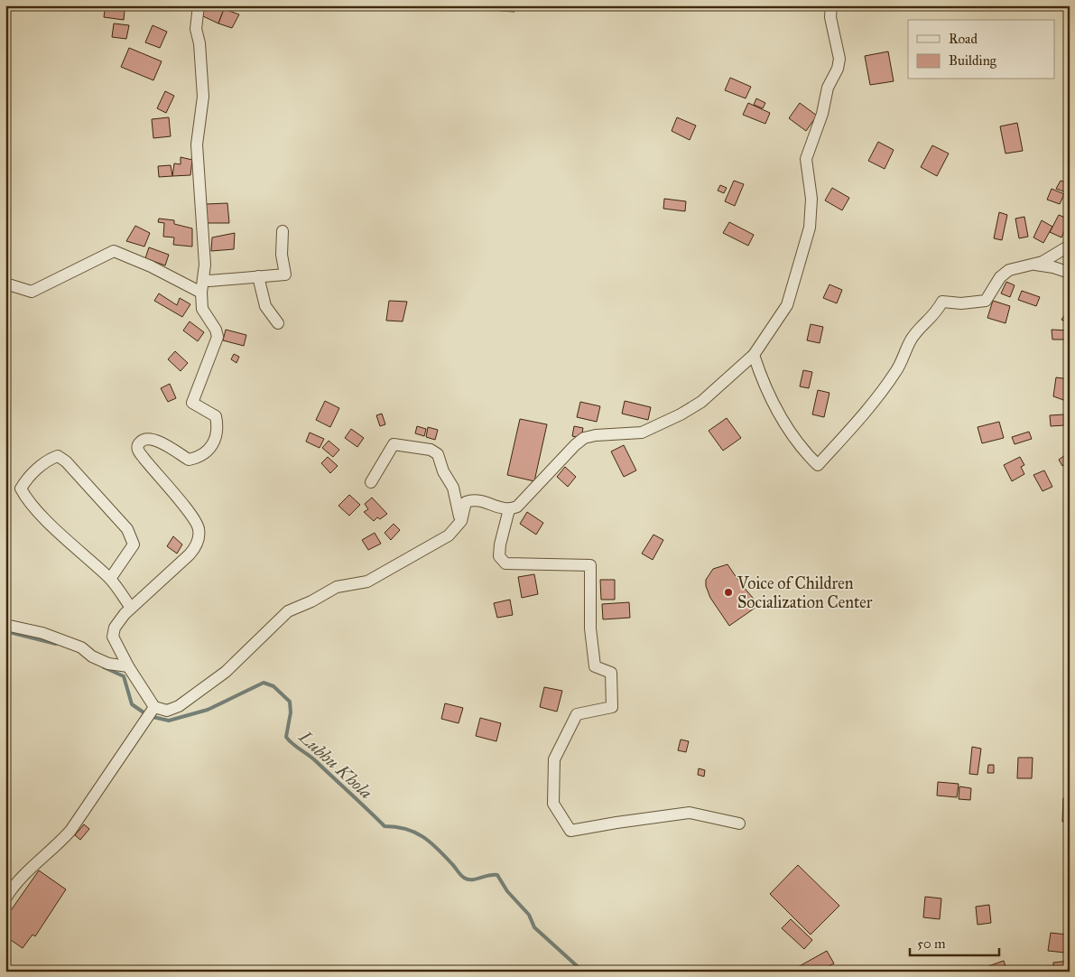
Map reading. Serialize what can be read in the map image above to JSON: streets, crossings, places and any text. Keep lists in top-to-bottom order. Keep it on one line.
{"water":["Lubhu Khola"],"places":["Voice of Children Socialization Center"],"legend":["Road","Building"],"scale_bar":"50 m"}
